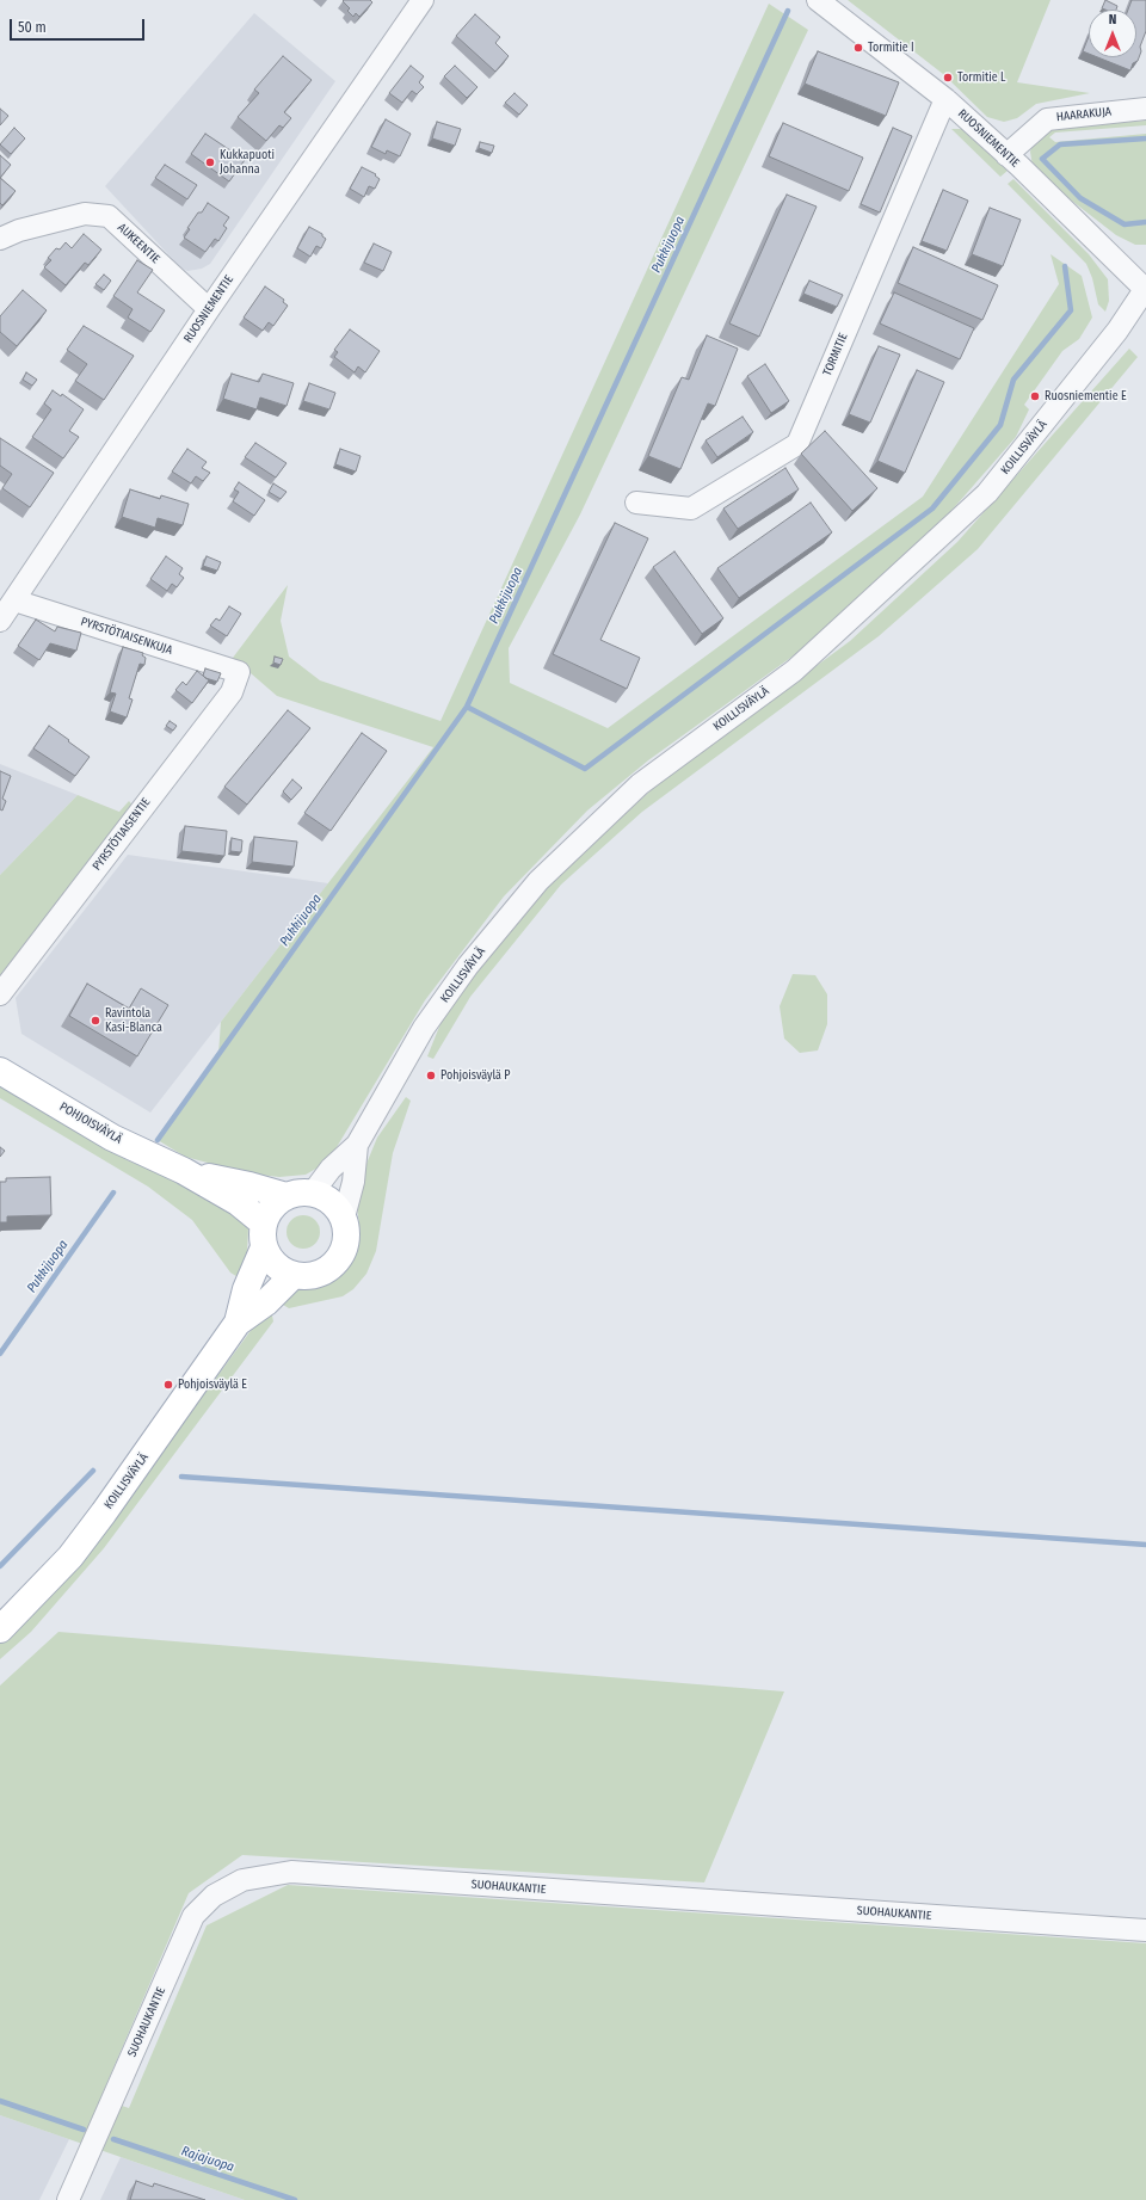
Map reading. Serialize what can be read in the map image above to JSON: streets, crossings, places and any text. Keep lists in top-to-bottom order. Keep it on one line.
{"streets":{"main road":["KOILLISVÄYLÄ","POHJOISVÄYLÄ"],"street":["HAARAKUJA","RUOSNIEMENTIE","AUKEENTIE","TORMITIE","PYRSTÖTIAISENKUJA","PYRSTÖTIAISENTIE","SUOHAUKANTIE"]},"crossings":[["HAARAKUJA","RUOSNIEMENTIE"],["RUOSNIEMENTIE","AUKEENTIE"],["RUOSNIEMENTIE","TORMITIE"],["RUOSNIEMENTIE","KOILLISVÄYLÄ"],["RUOSNIEMENTIE","PYRSTÖTIAISENKUJA"],["KOILLISVÄYLÄ","POHJOISVÄYLÄ"],["PYRSTÖTIAISENKUJA","PYRSTÖTIAISENTIE"]],"water":["Pukkijuopa","Rajajuopa"],"places":["Tormitie I","Tormitie L","Kukkapuoti Johanna","Ruosniementie E","Ravintola Kasi-Blanca","Pohjoisväylä P","Pohjoisväylä E"],"scale_bar":"50 m","north":"top"}
